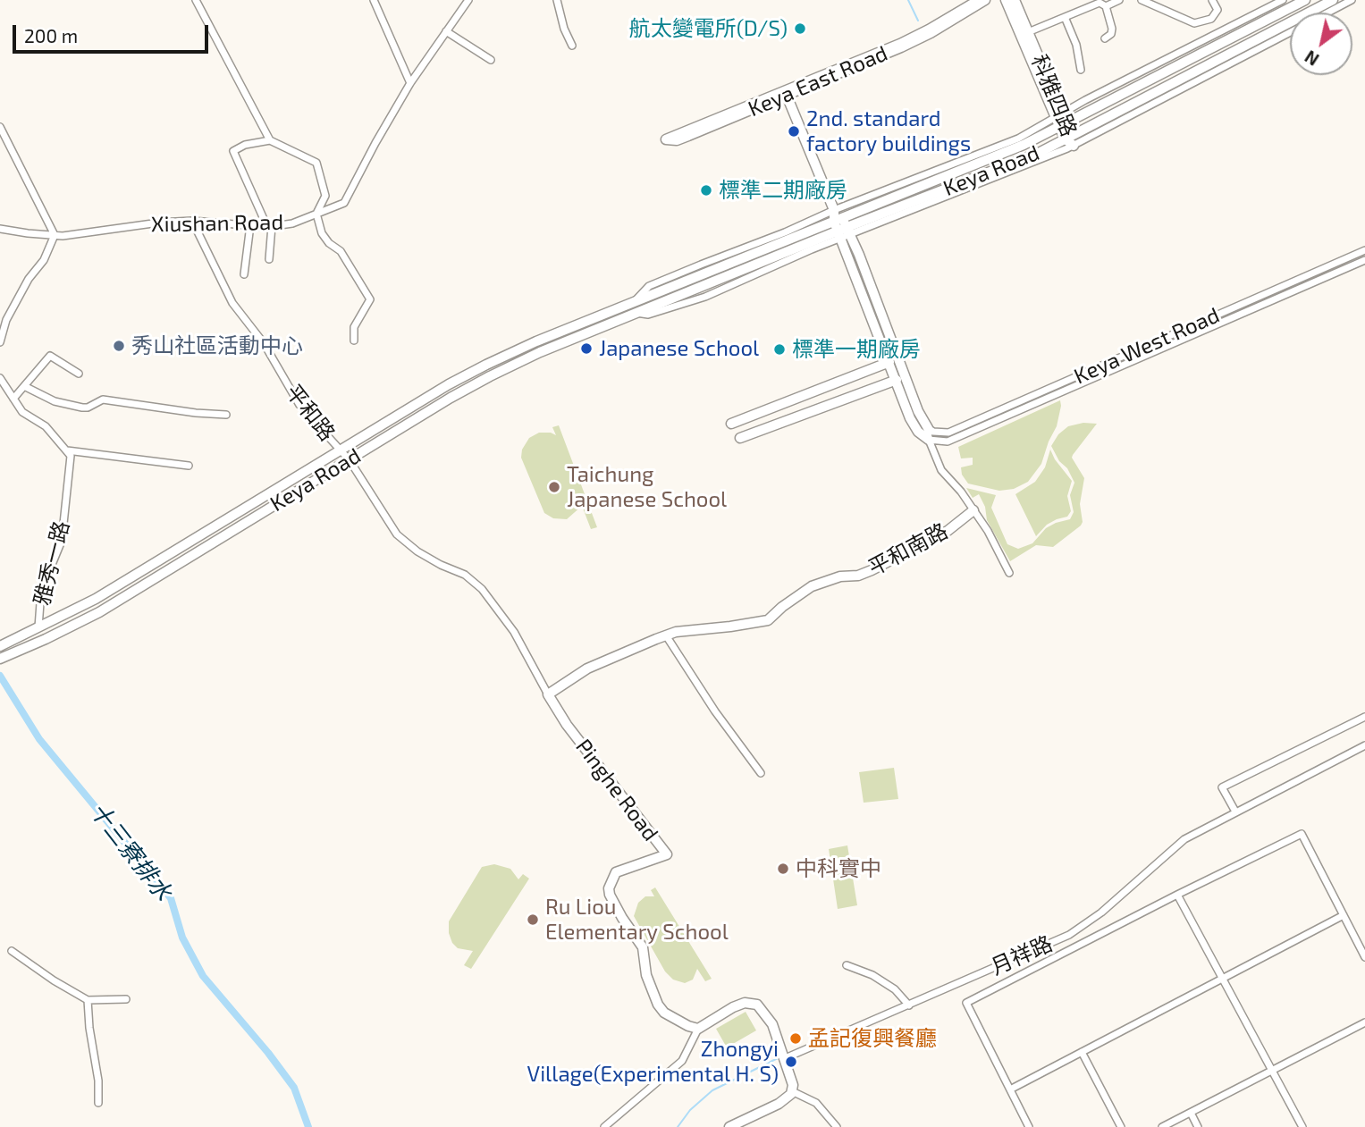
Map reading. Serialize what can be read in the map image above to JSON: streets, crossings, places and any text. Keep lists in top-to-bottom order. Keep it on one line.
{"streets":{"street":["Keya East Road","科雅四路","Keya Road","Xiushan Road","Keya West Road","平和路","平和南路","雅秀一路","Pinghe Road","月祥路"]},"crossings":[["科雅四路","Keya Road"],["Keya Road","平和路"],["Keya Road","雅秀一路"],["Xiushan Road","平和路"],["Keya West Road","平和南路"],["平和路","平和南路"],["平和路","Pinghe Road"],["平和南路","Pinghe Road"]],"water":["十三寮排水"],"places":["航太變電所(D/S)","2nd. standard factory buildings","標準二期廠房","秀山社區活動中心","Japanese School","標準一期廠房","Taichung Japanese School","中科實中","Ru Liou Elementary School","孟記復興餐廳","Zhongyi Village(Experimental H. S)"],"scale_bar":"200 m","north":"bottom left"}
